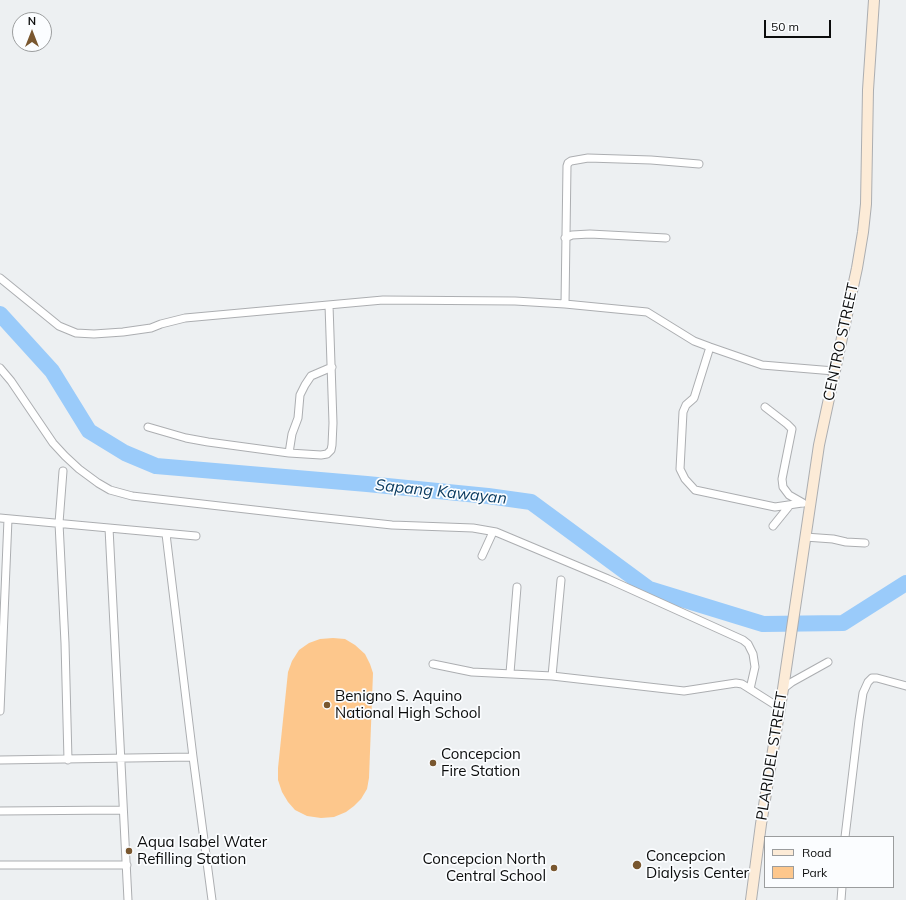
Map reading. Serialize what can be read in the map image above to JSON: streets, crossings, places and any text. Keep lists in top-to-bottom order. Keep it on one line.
{"streets":{"street":["CENTRO STREET","PLARIDEL STREET"]},"crossings":[["CENTRO STREET","PLARIDEL STREET"]],"water":["Sapang Kawayan"],"places":["Benigno S. Aquino National High School","Concepcion Fire Station","Aqua Isabel Water Refilling Station","Concepcion Dialysis Center","Concepcion North Central School"],"legend":["Road","Park"],"scale_bar":"50 m","north":"top"}
